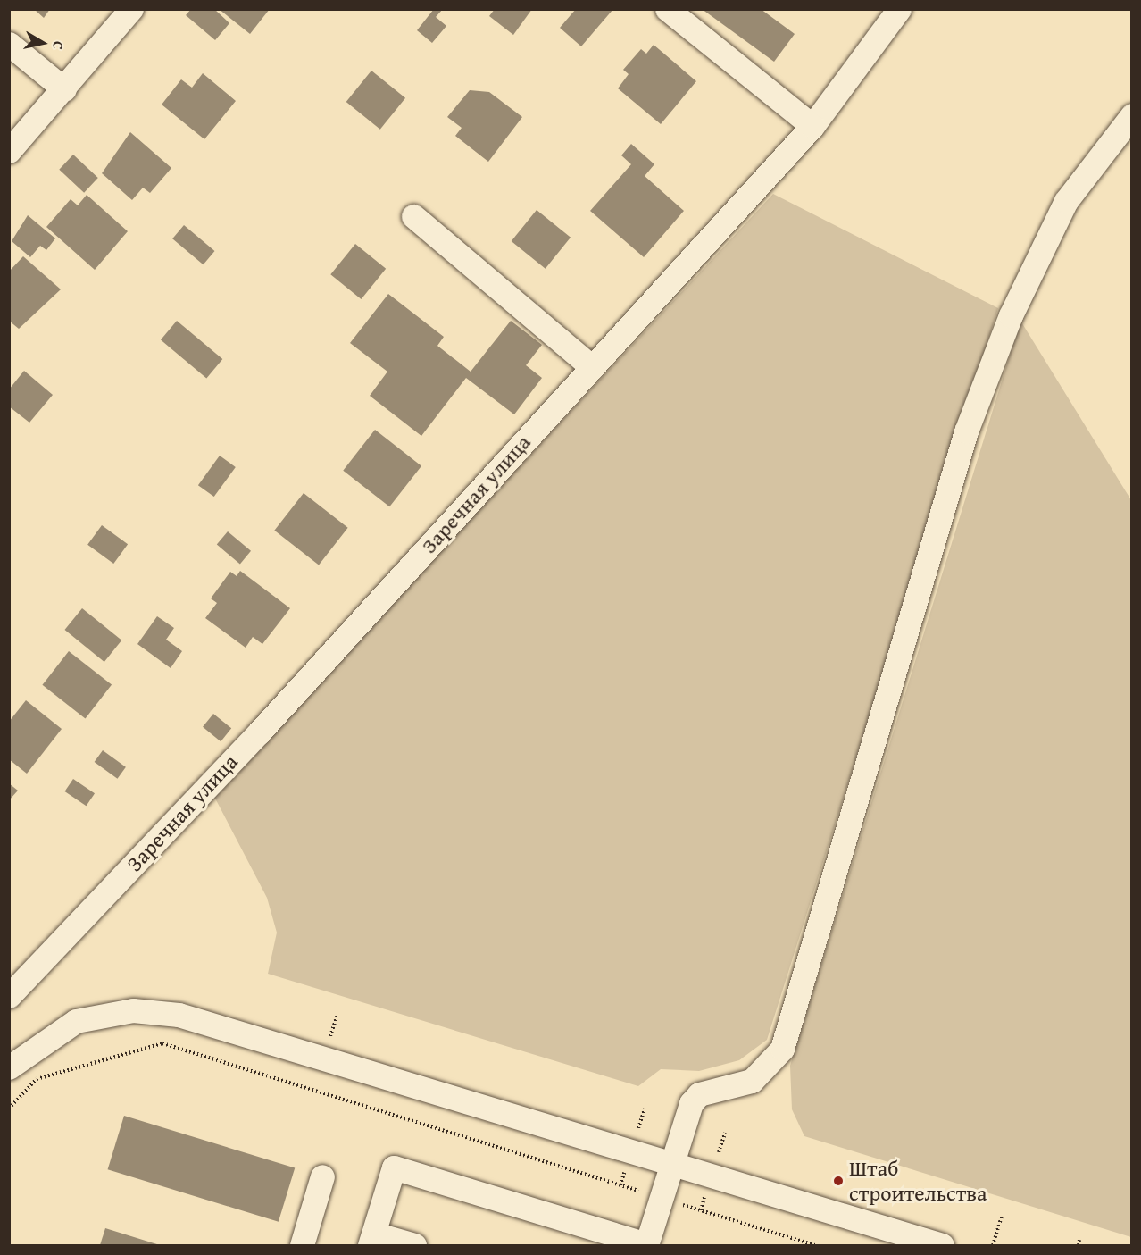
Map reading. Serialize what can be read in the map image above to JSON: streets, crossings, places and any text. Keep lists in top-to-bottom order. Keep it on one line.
{"streets":{"street":["Заречная улица"]},"places":["Штаб строительства"],"north":"right"}
